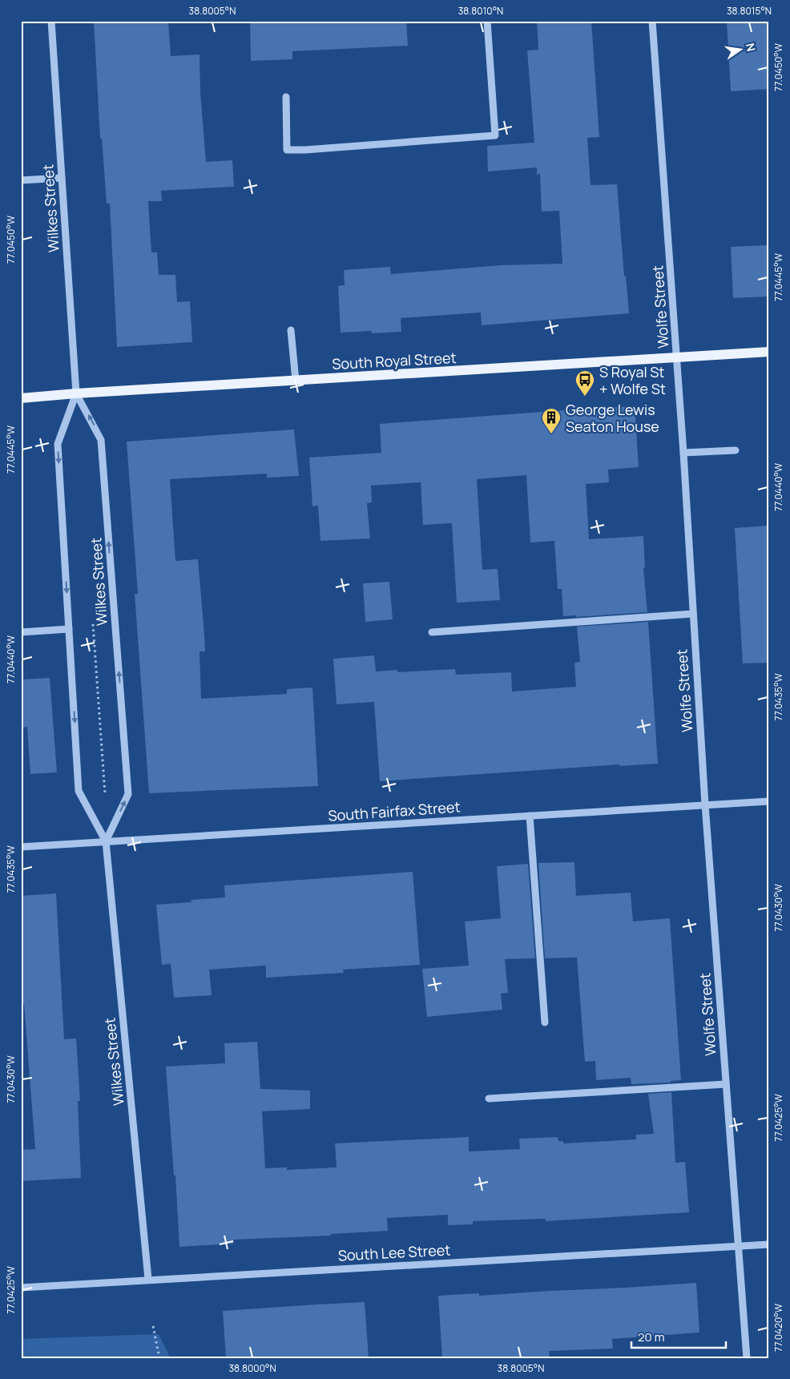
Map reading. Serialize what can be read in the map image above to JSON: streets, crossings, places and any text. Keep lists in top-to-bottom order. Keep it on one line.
{"streets":{"main road":["South Royal Street"],"street":["Wilkes Street","Wolfe Street","South Fairfax Street","South Lee Street"]},"crossings":[["Wilkes Street","South Royal Street"],["Wilkes Street","South Fairfax Street"],["Wilkes Street","South Lee Street"],["Wolfe Street","South Royal Street"],["Wolfe Street","South Fairfax Street"],["Wolfe Street","South Lee Street"]],"places":{"bus stop":["S Royal St + Wolfe St"],"building":["George Lewis Seaton House"]},"scale_bar":"20 m","north":"right","coordinates":["38.8005°N","38.8010°N","38.8015°N","77.0450°W","77.0445°W","77.0440°W","77.0435°W","77.0430°W","77.0425°W","77.0420°W","38.8000°N"]}
